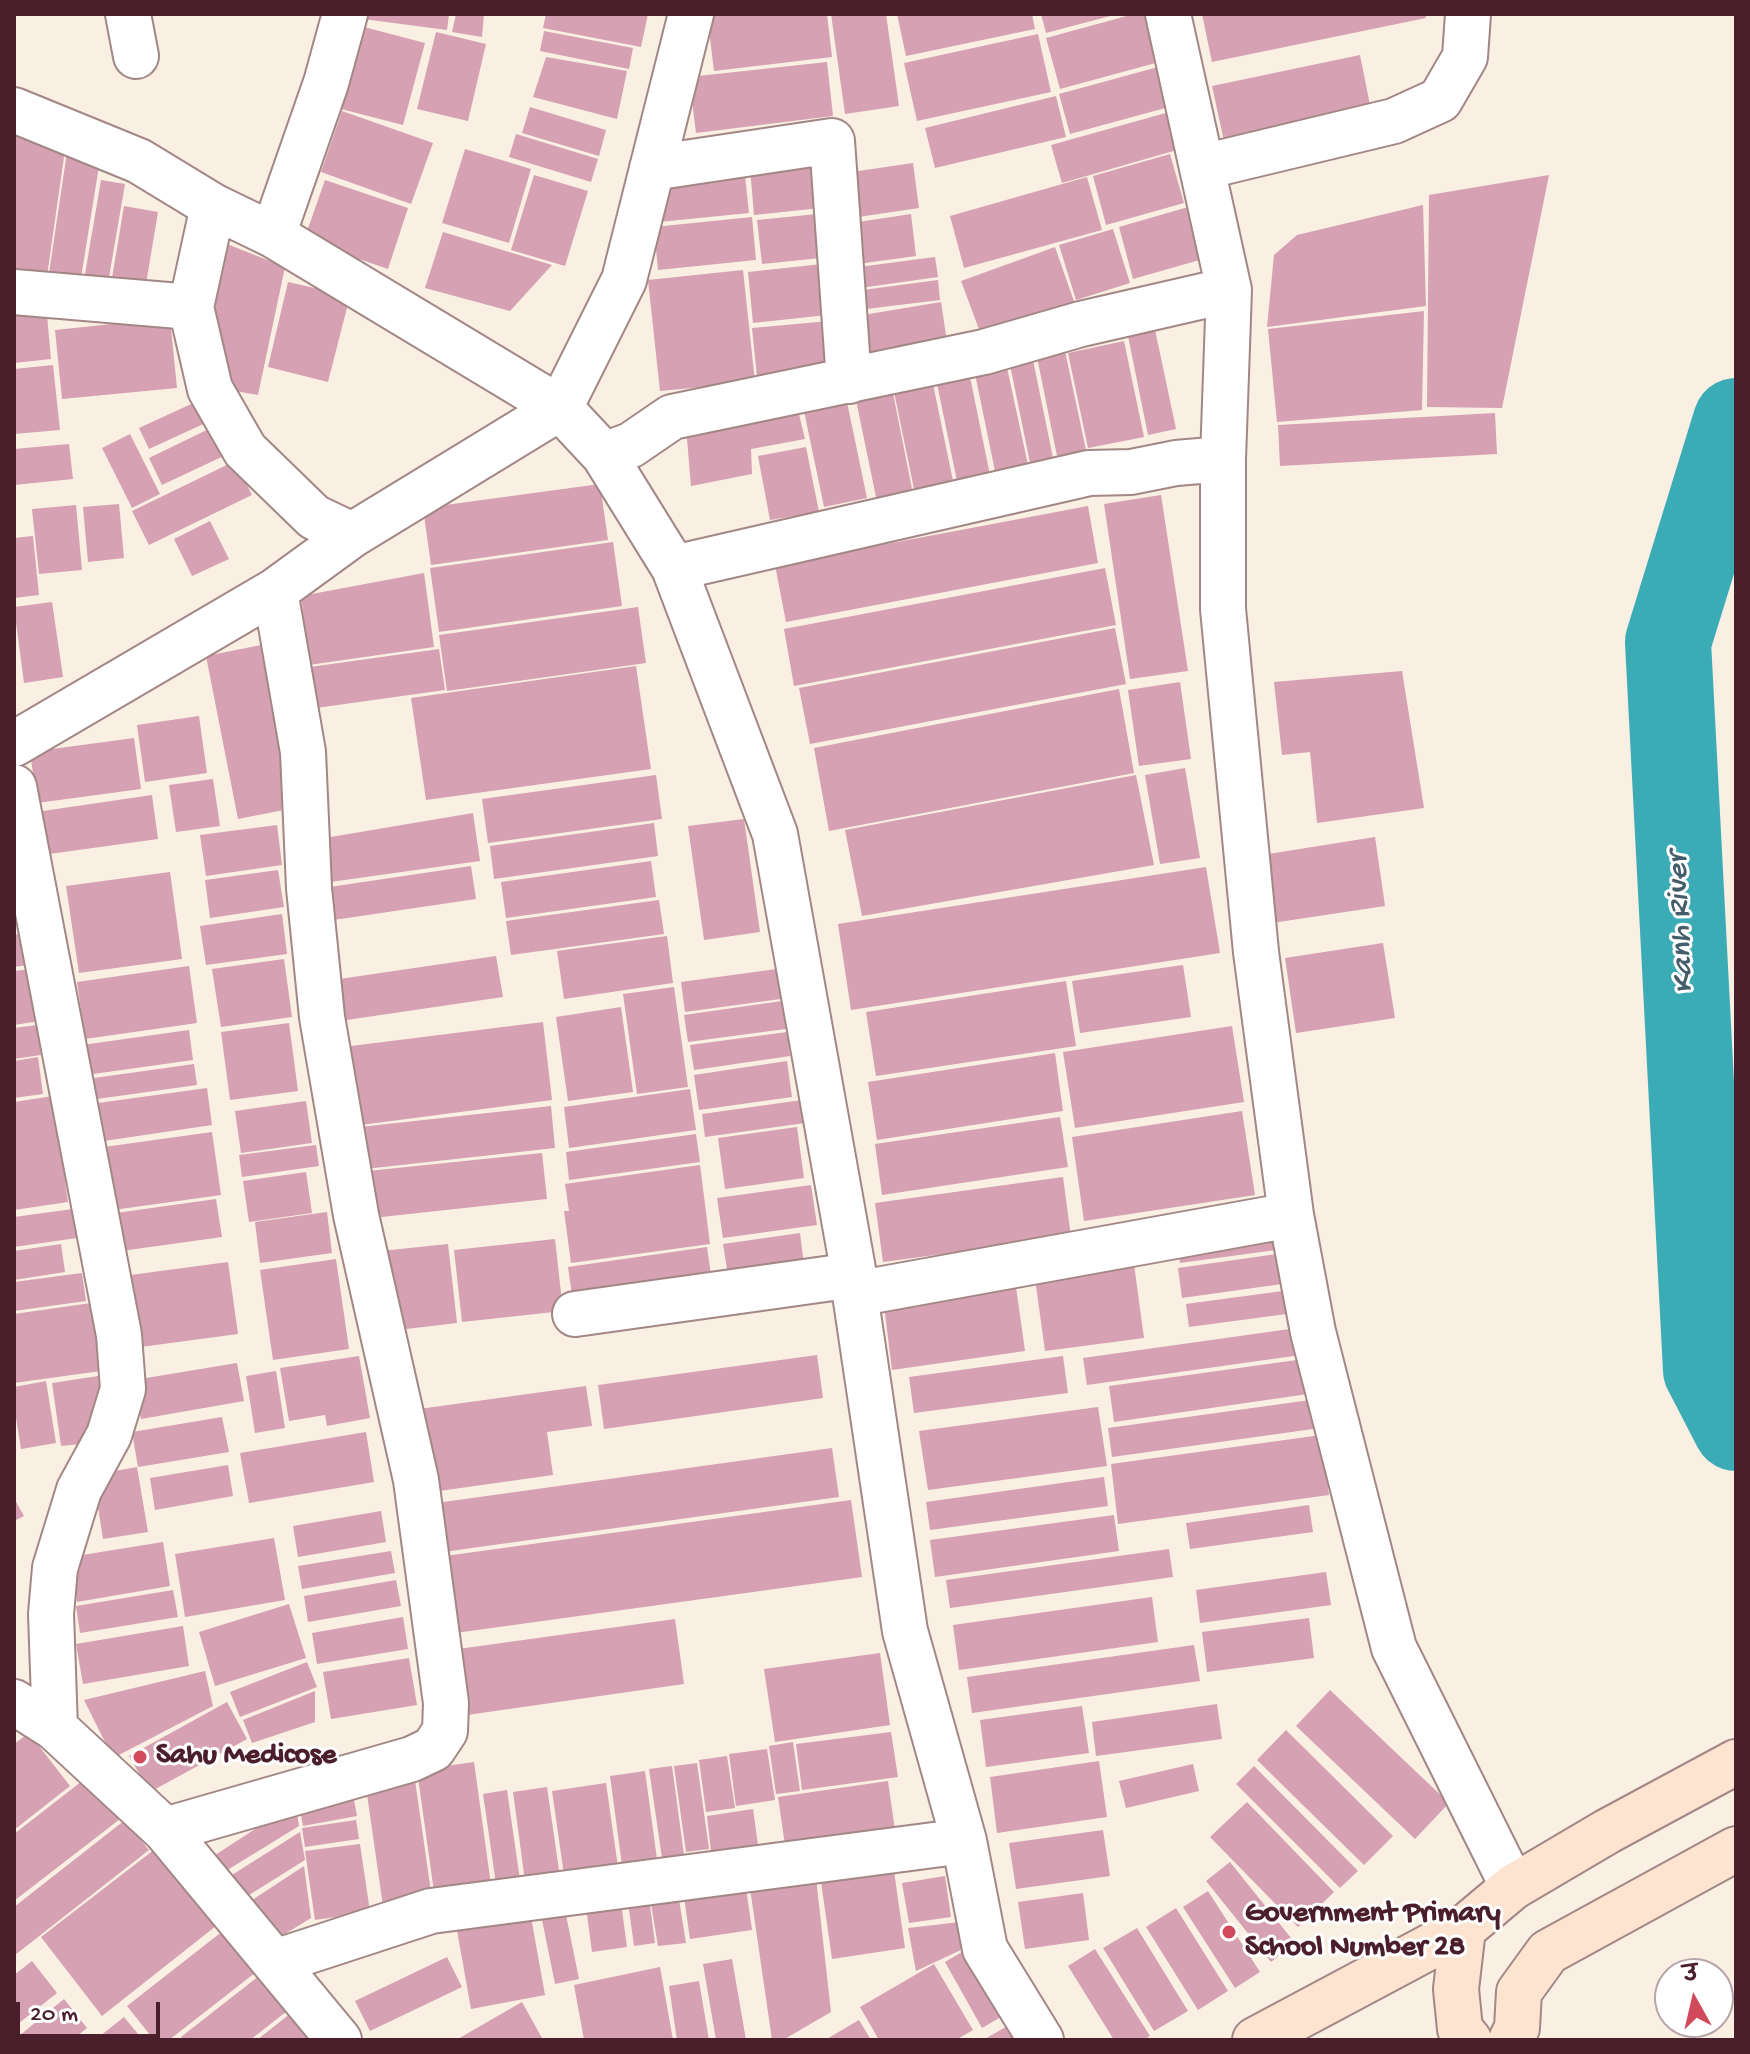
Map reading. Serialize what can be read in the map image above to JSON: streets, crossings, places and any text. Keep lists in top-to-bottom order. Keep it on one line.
{"water":["Kanh River"],"places":["Sahu Medicose","Government Primary School Number 28"],"scale_bar":"20 m","north":"top"}
